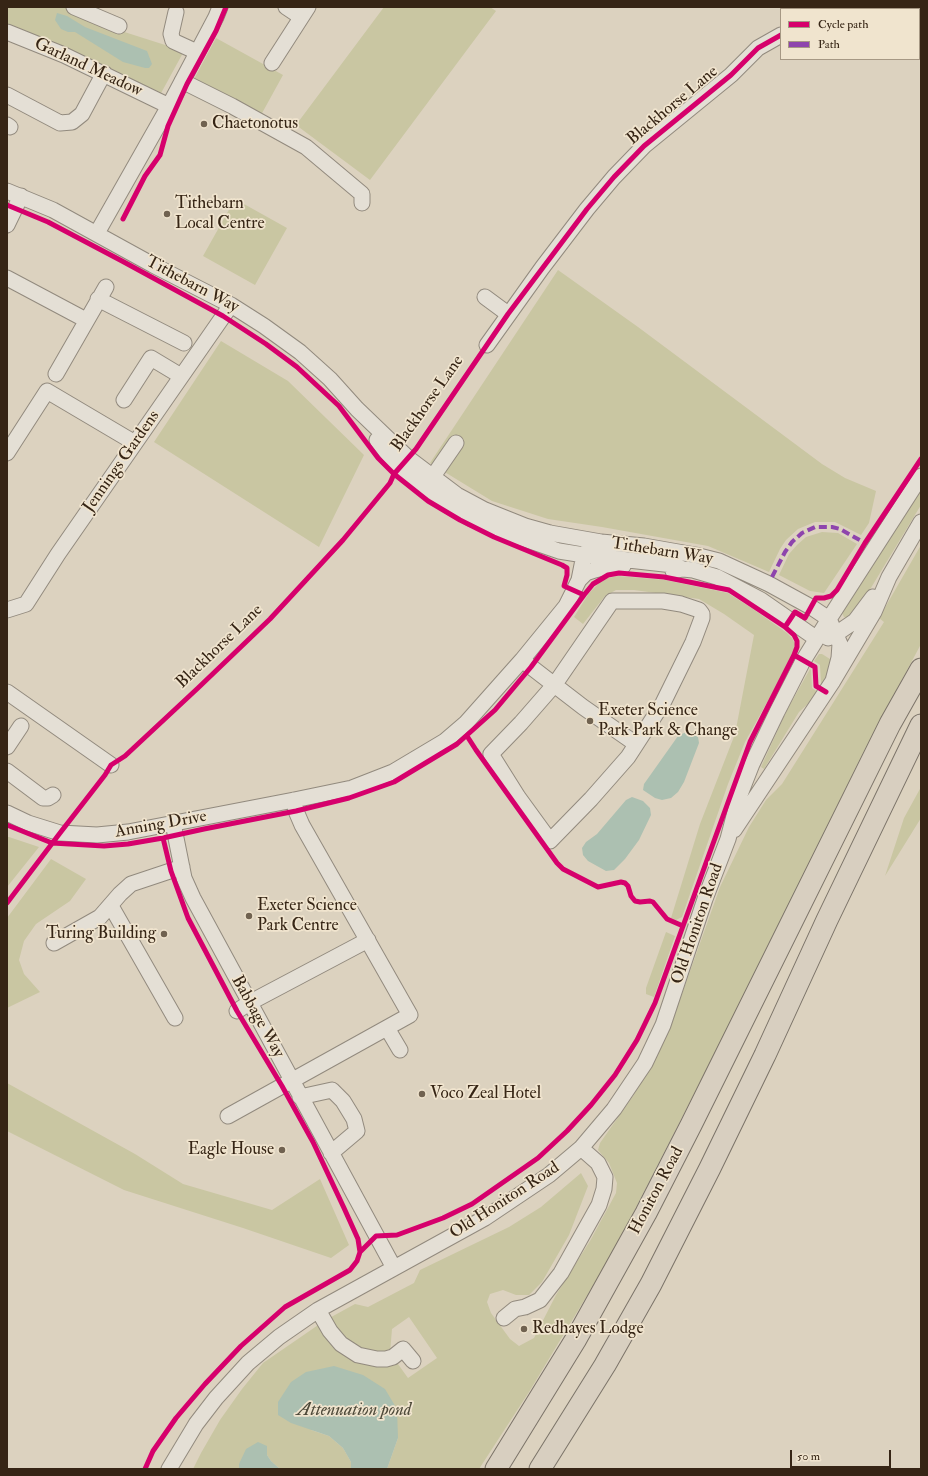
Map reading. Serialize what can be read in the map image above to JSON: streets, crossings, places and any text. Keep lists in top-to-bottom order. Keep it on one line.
{"streets":{"highway":["Honiton Road"],"street":["Garland Meadow","Blackhorse Lane","Tithebarn Way","Jennings Gardens","Anning Drive","Old Honiton Road","Babbage Way"]},"crossings":[["Tithebarn Way","Jennings Gardens"],["Tithebarn Way","Anning Drive"],["Tithebarn Way","Old Honiton Road"],["Anning Drive","Babbage Way"],["Old Honiton Road","Babbage Way"]],"water":["Attenuation pond"],"places":["Chaetonotus","Tithebarn Local Centre","Exeter Science Park Park & Change","Exeter Science Park Centre","Turing Building","Voco Zeal Hotel","Eagle House","Redhayes Lodge"],"legend":["Cycle path","Path"],"scale_bar":"50 m"}
